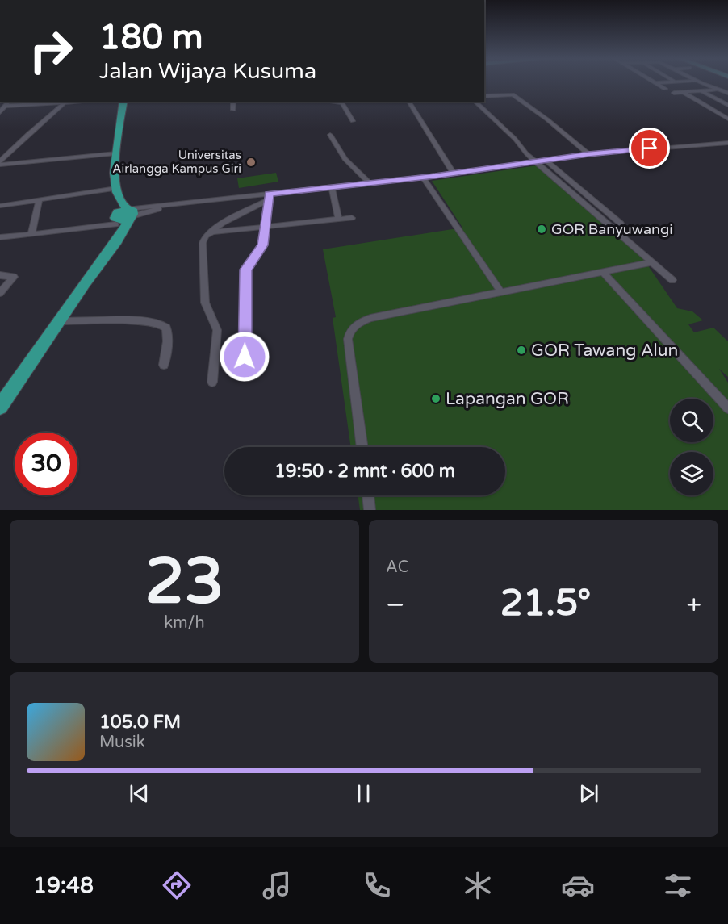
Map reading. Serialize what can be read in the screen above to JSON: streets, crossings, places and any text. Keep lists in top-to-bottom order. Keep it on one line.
{"places":["Universitas Airlangga Kampus Giri","GOR Banyuwangi","GOR Tawang Alun","Lapangan GOR"],"page":{"turn":["180 m","Jalan Wijaya Kusuma"],"limit":"30","trip":"19:50 · 2 mnt · 600 m","tile":[["23","km/h"],"AC"],"heat":["−","21.5°","+"],"song":["105.0 FM","Musik"],"tabs":"19:48"}}
